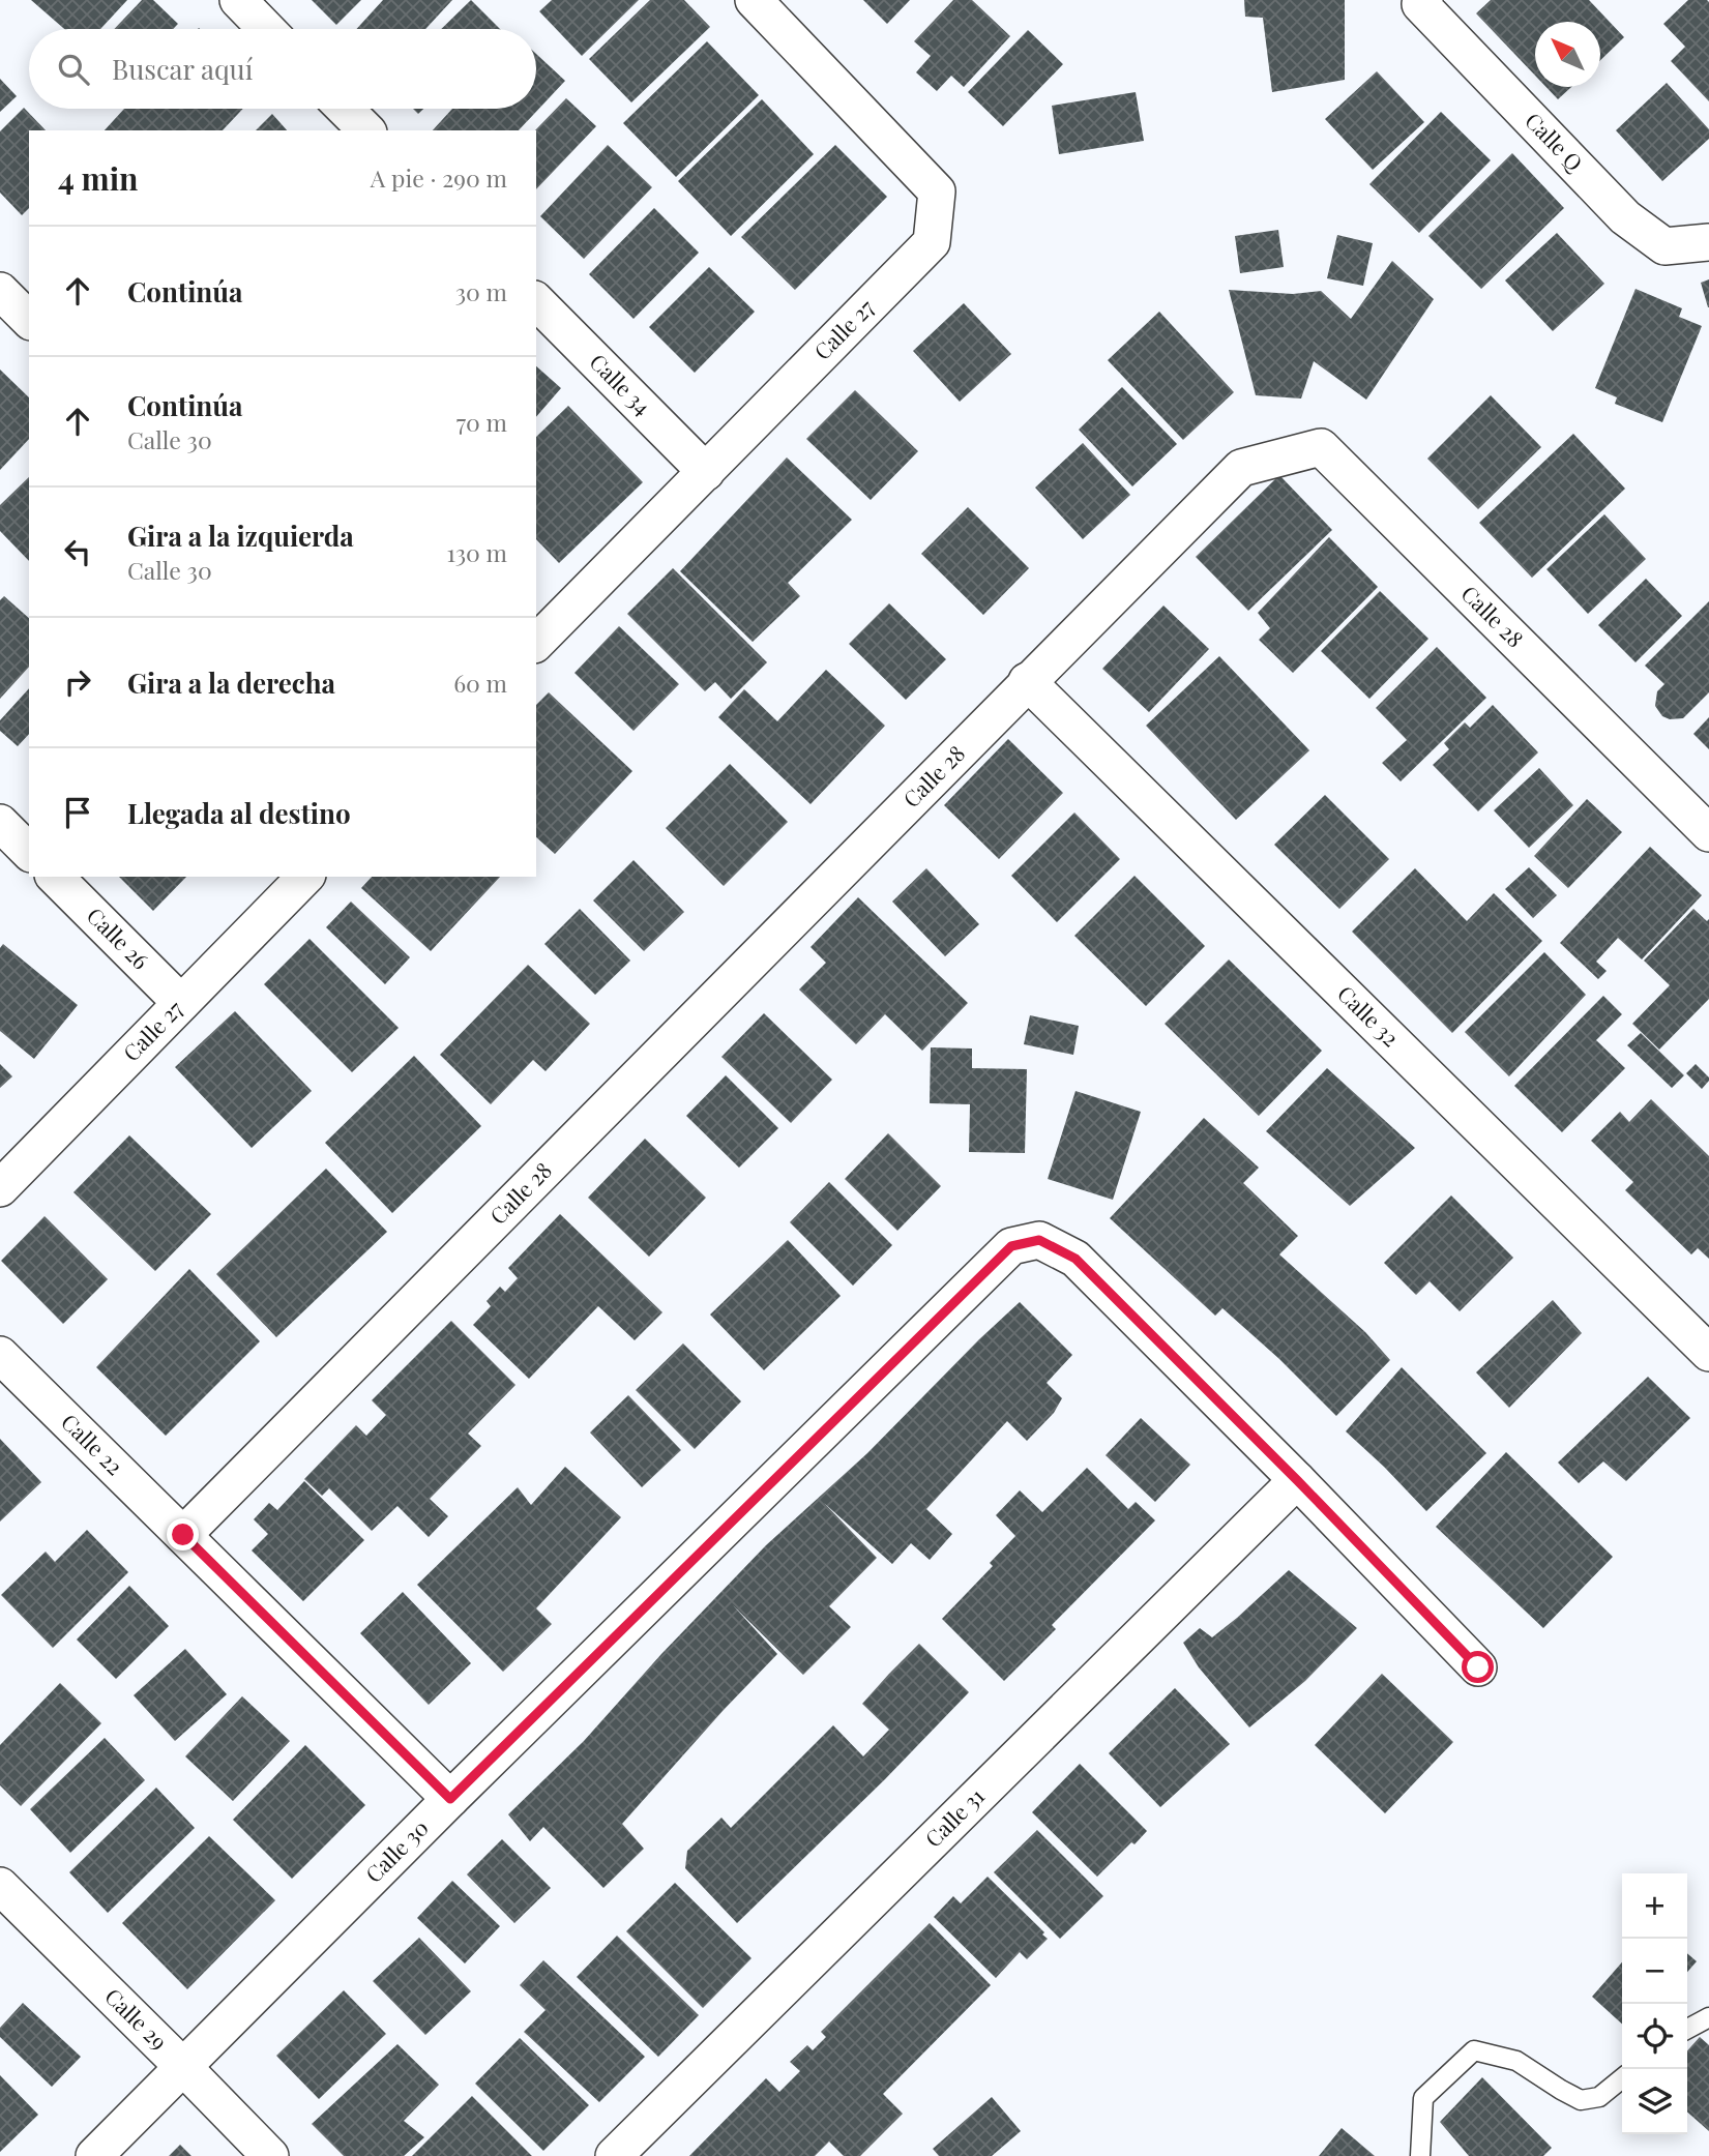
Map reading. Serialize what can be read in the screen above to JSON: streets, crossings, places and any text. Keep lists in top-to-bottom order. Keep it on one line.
{"streets":{"street":["Calle Q","Calle 27","Calle 34","Calle 28","Calle 26","Calle 32","Calle 22","Calle 31","Calle 30","Calle 29"]},"crossings":[["Calle 27","Calle 34"],["Calle 27","Calle 26"],["Calle 28","Calle 32"],["Calle 28","Calle 22"],["Calle 22","Calle 30"],["Calle 31","Calle 30"],["Calle 30","Calle 29"]],"north":"top left","page":{"search":"Buscar aquí","heading":["4 min","A pie · 290 m"],"list":[["Continúa","30 m"],["Continúa","Calle 30","70 m"],["Gira a la izquierda","Calle 30","130 m"],["Gira a la derecha","60 m"],"Llegada al destino"],"map_buttons":["+","−"]}}
